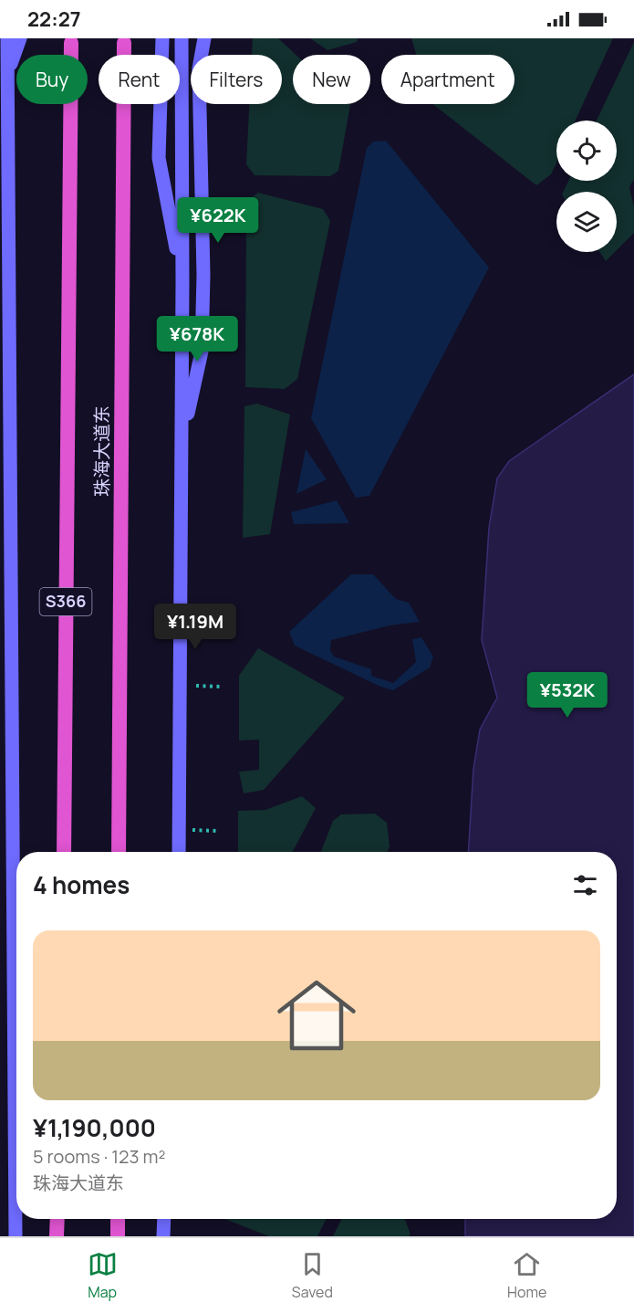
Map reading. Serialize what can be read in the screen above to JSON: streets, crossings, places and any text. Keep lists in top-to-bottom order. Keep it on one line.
{"streets":{"highway":["珠海大道东","S366"]},"page":{"status":"22:27","chip":["Buy","Rent","Filters","New","Apartment"],"price":["¥622K","¥678K","¥1.19M","¥532K"],"heading":"4 homes","list":[{"name":"¥1,190,000","note":"5 rooms · 123 m² · 珠海大道东"}],"tabs":["Map","Saved","Home"]}}
